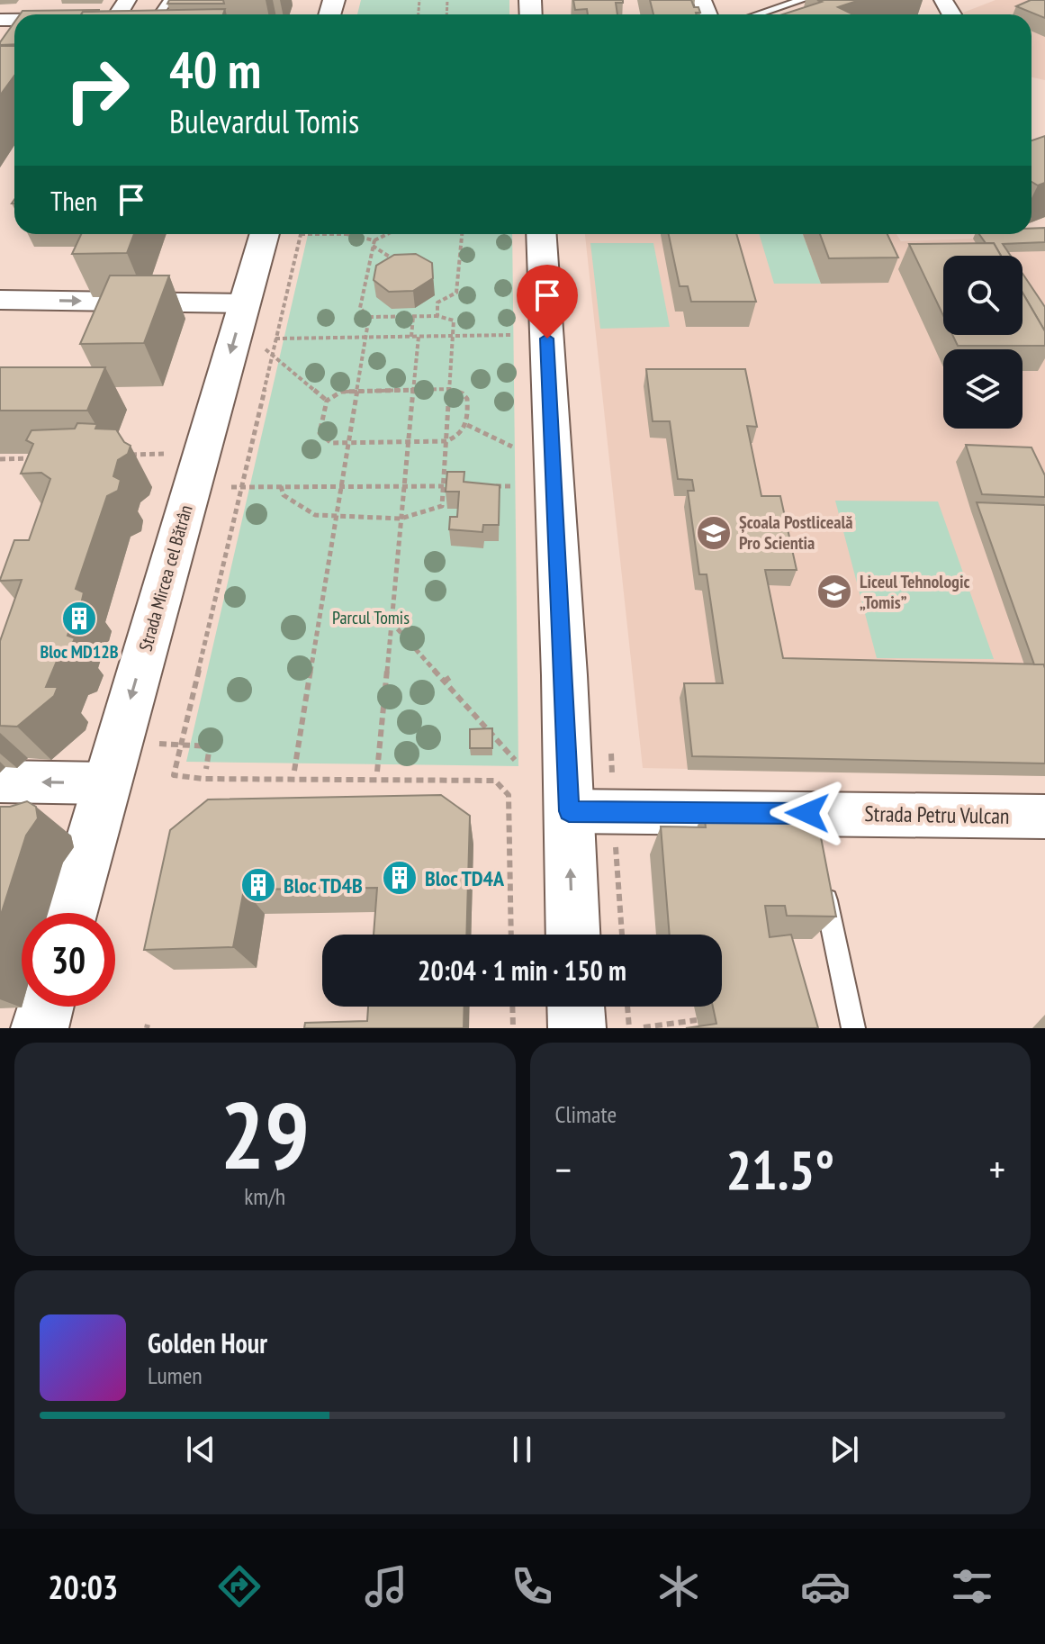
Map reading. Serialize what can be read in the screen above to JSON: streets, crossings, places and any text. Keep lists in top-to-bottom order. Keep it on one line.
{"streets":{"main road":["Strada Mircea cel Bătrân"],"street":["Strada Petru Vulcan"]},"one_way":["Strada Mircea cel Bătrân"],"parks":["Parcul Tomis"],"places":{"school or university":["Școala Postliceală Pro Scientia","Liceul Tehnologic „Tomis”"],"building":["Bloc MD12B","Bloc TD4A","Bloc TD4B"]},"page":{"turn":["40 m","Bulevardul Tomis"],"then":"Then","limit":"30","trip":"20:04 · 1 min · 150 m","tile":[["29","km/h"],"Climate"],"heat":["−","21.5°","+"],"song":["Golden Hour","Lumen"],"tabs":"20:03"}}
